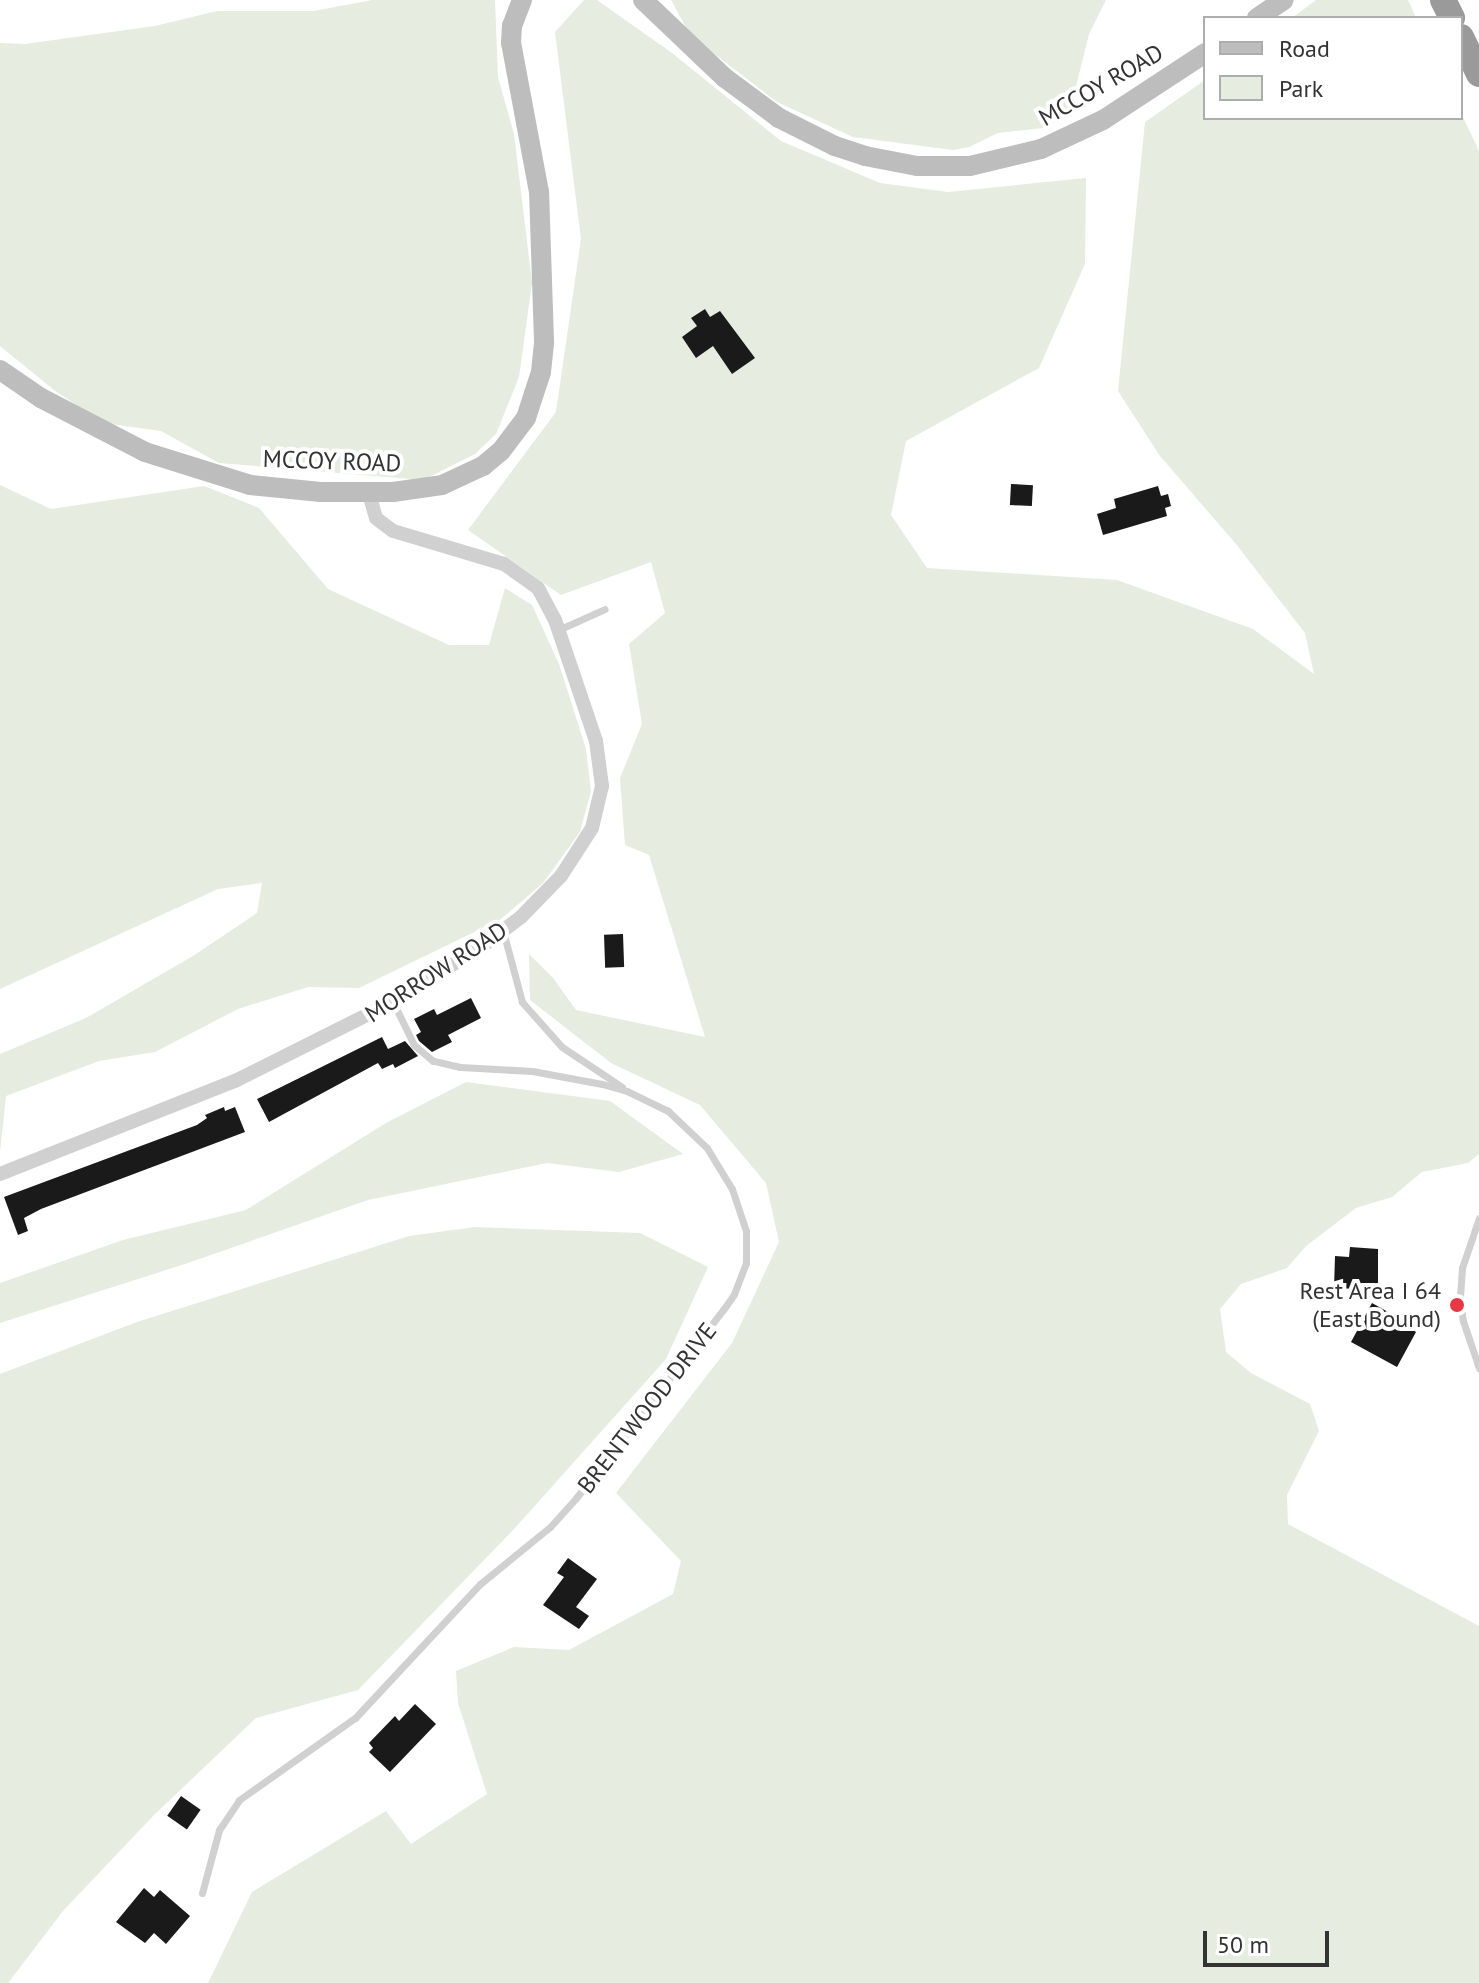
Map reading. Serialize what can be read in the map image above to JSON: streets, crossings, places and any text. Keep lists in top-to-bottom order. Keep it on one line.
{"streets":{"street":["MCCOY ROAD","MORROW ROAD"],"lane":["BRENTWOOD DRIVE"]},"crossings":[["MCCOY ROAD","MORROW ROAD"],["MORROW ROAD","BRENTWOOD DRIVE"]],"places":["Rest Area I 64 (East Bound)"],"legend":["Road","Park"],"scale_bar":"50 m"}
